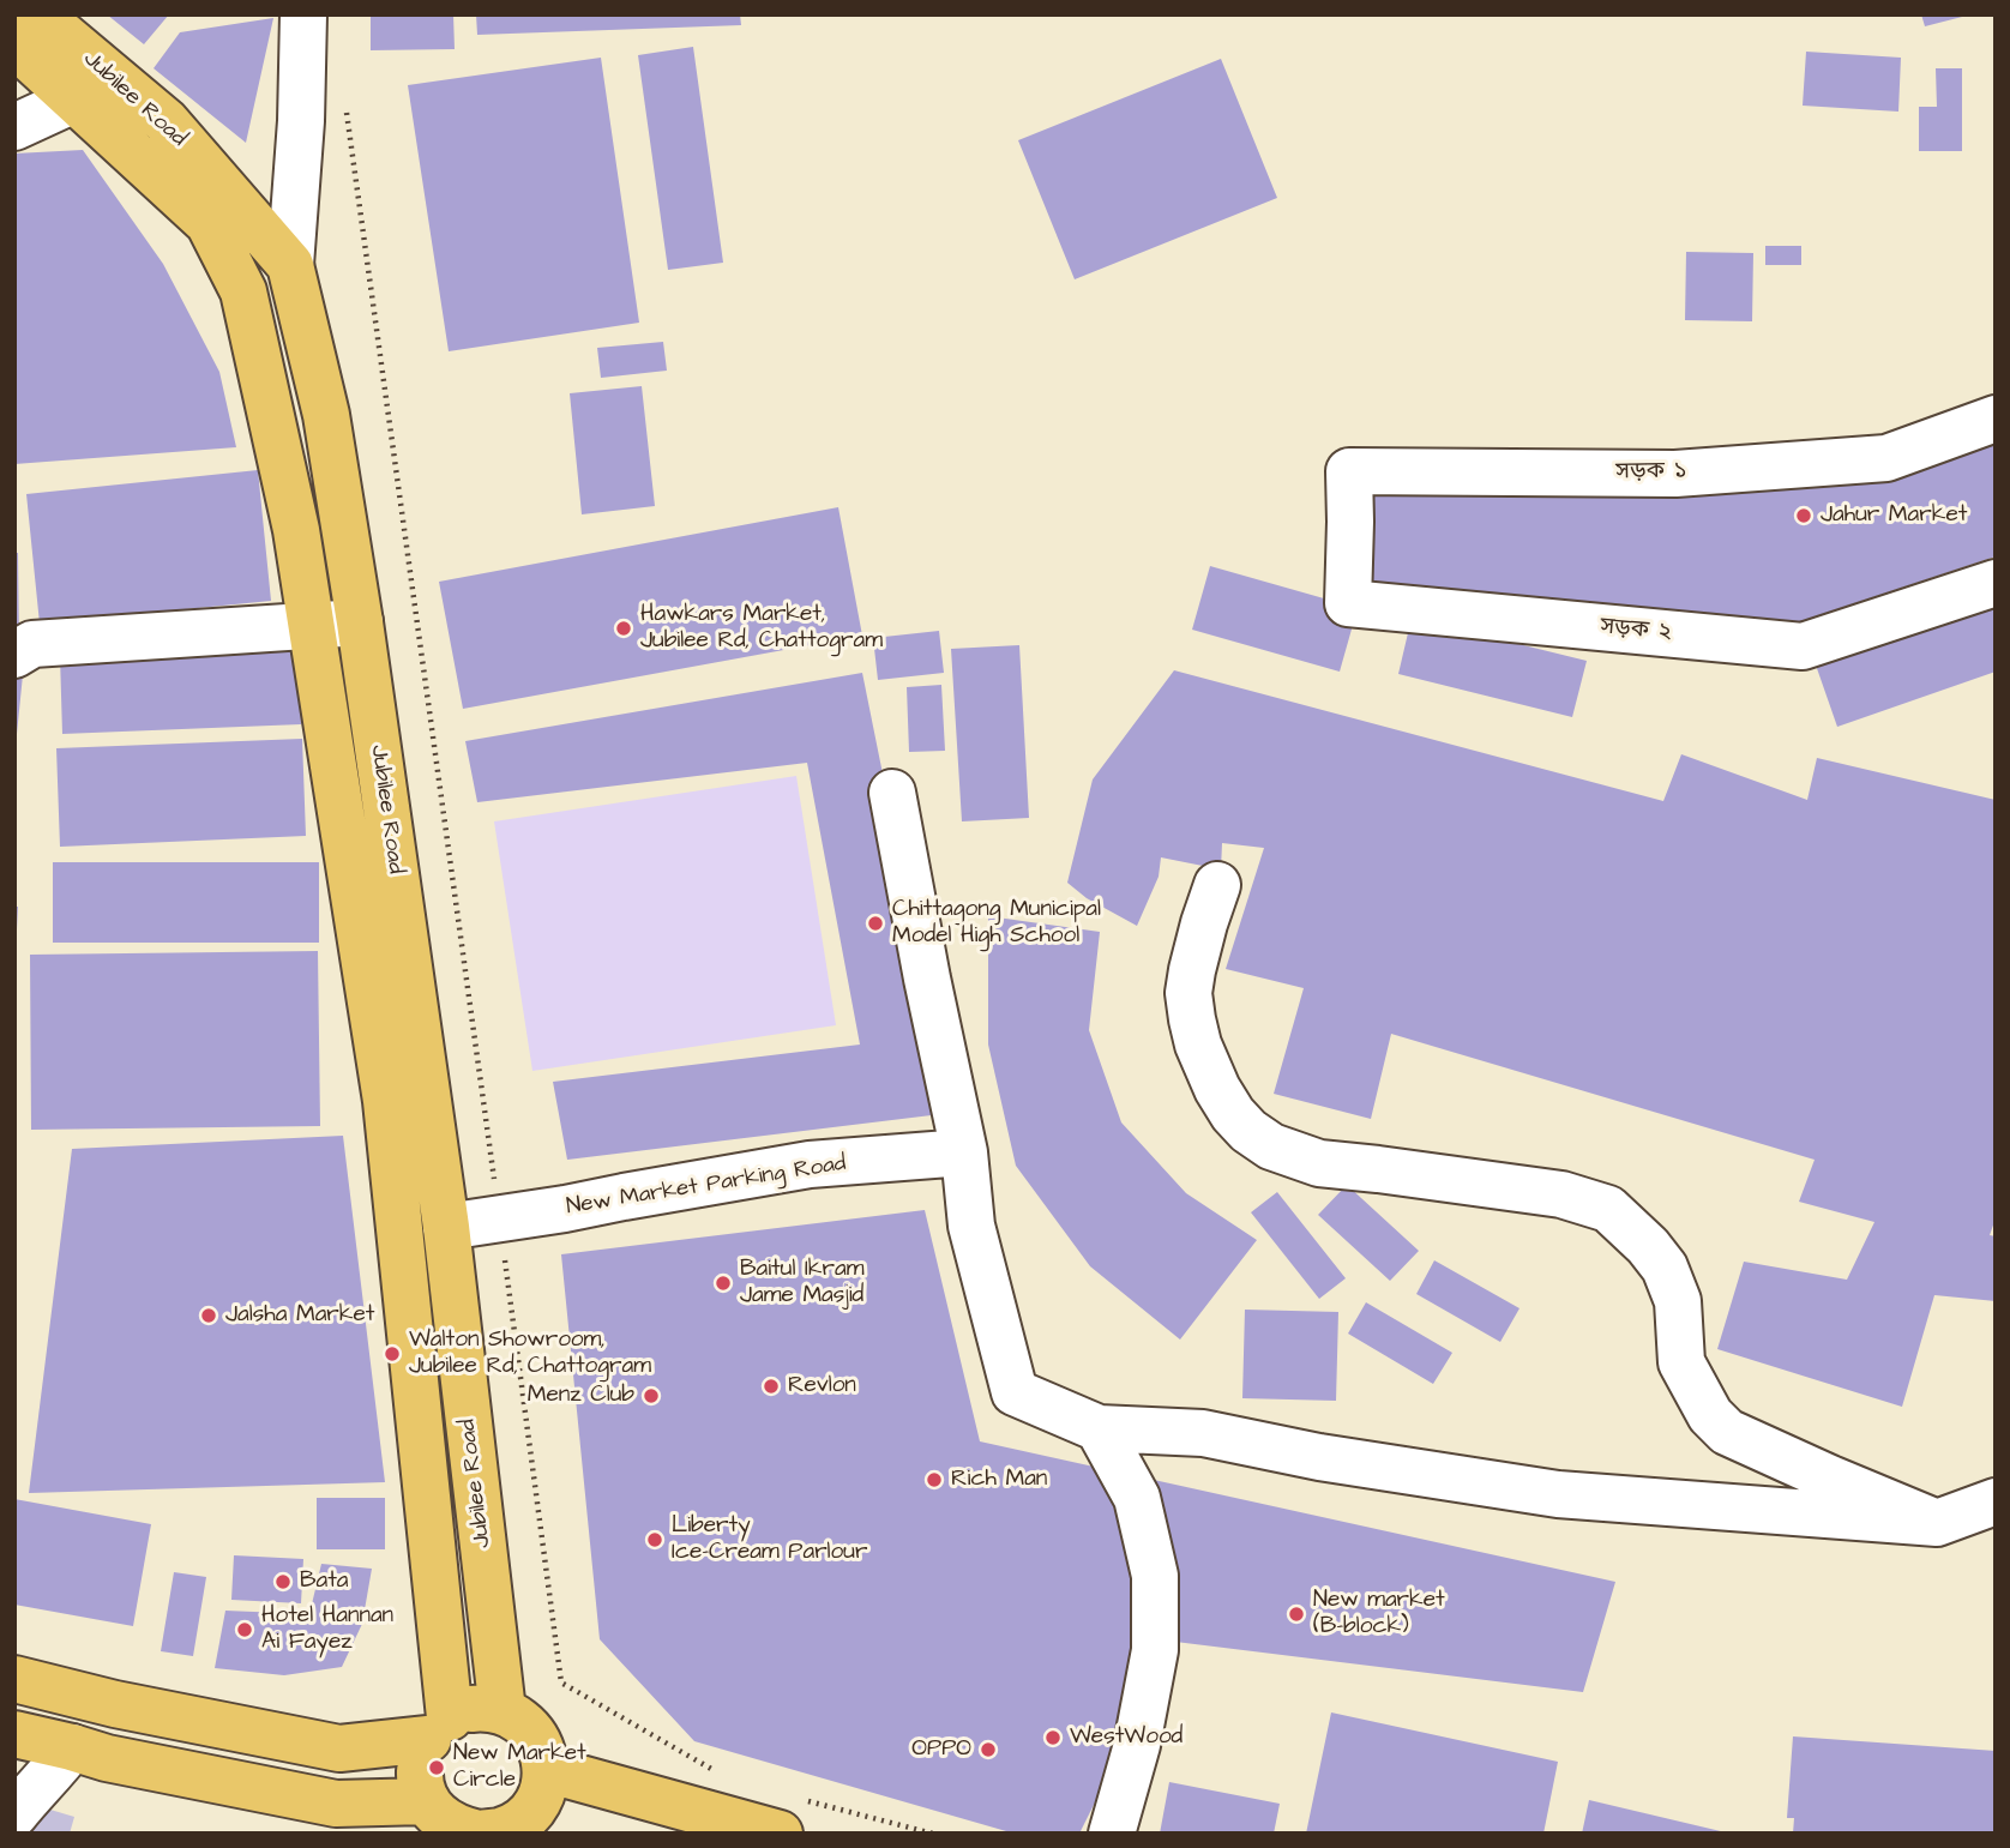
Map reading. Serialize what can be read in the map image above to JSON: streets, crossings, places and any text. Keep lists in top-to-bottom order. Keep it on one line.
{"streets":{"main road":["Jubilee Road"],"street":["সড়ক ১","সড়ক ২","New Market Parking Road"]},"crossings":[["Jubilee Road","New Market Parking Road"],["সড়ক ১","সড়ক ২"]],"places":["Jahur Market","Hawkars Market, Jubilee Rd, Chattogram","Chittagong Municipal Model High School","Baitul Ikram Jame Masjid","Jalsha Market","Walton Showroom, Jubilee Rd, Chattogram","Revlon","Menz Club","Rich Man","Liberty Ice-Cream Parlour","Bata","New market (B-block)","Hotel Hannan Ai Fayez","WestWood","OPPO","New Market Circle"]}
